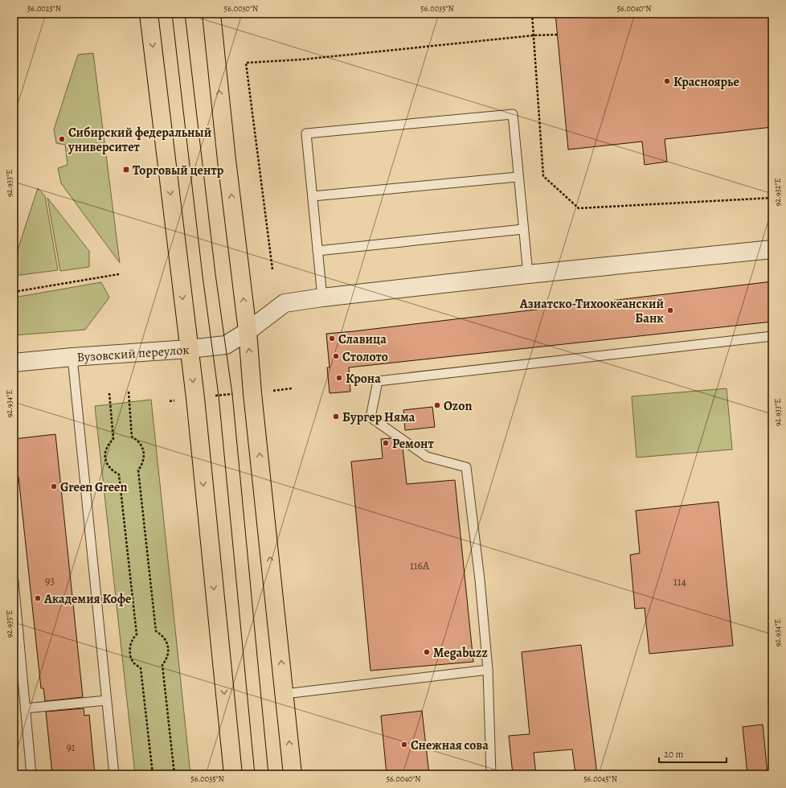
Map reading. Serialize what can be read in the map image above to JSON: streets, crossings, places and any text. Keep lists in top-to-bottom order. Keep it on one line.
{"streets":{"street":["Вузовский переулок"]},"places":{"other":["Красноярье","Сибирский федеральный университет","Азиатско-Тихоокеанский Банк","Славица","Столото","Крона","Ozon","Бургер Няма","Ремонт","Green Green","Академия Кофе","Megabuzz","Снежная сова"],"transit":["Торговый центр"]},"house_numbers":["116А","93","114","91"],"scale_bar":"20 m","coordinates":["56.0025°N","56.0030°N","56.0035°N","56.0040°N","92.933°E","92.932°E","92.934°E","92.935°E","56.0045°N"]}
